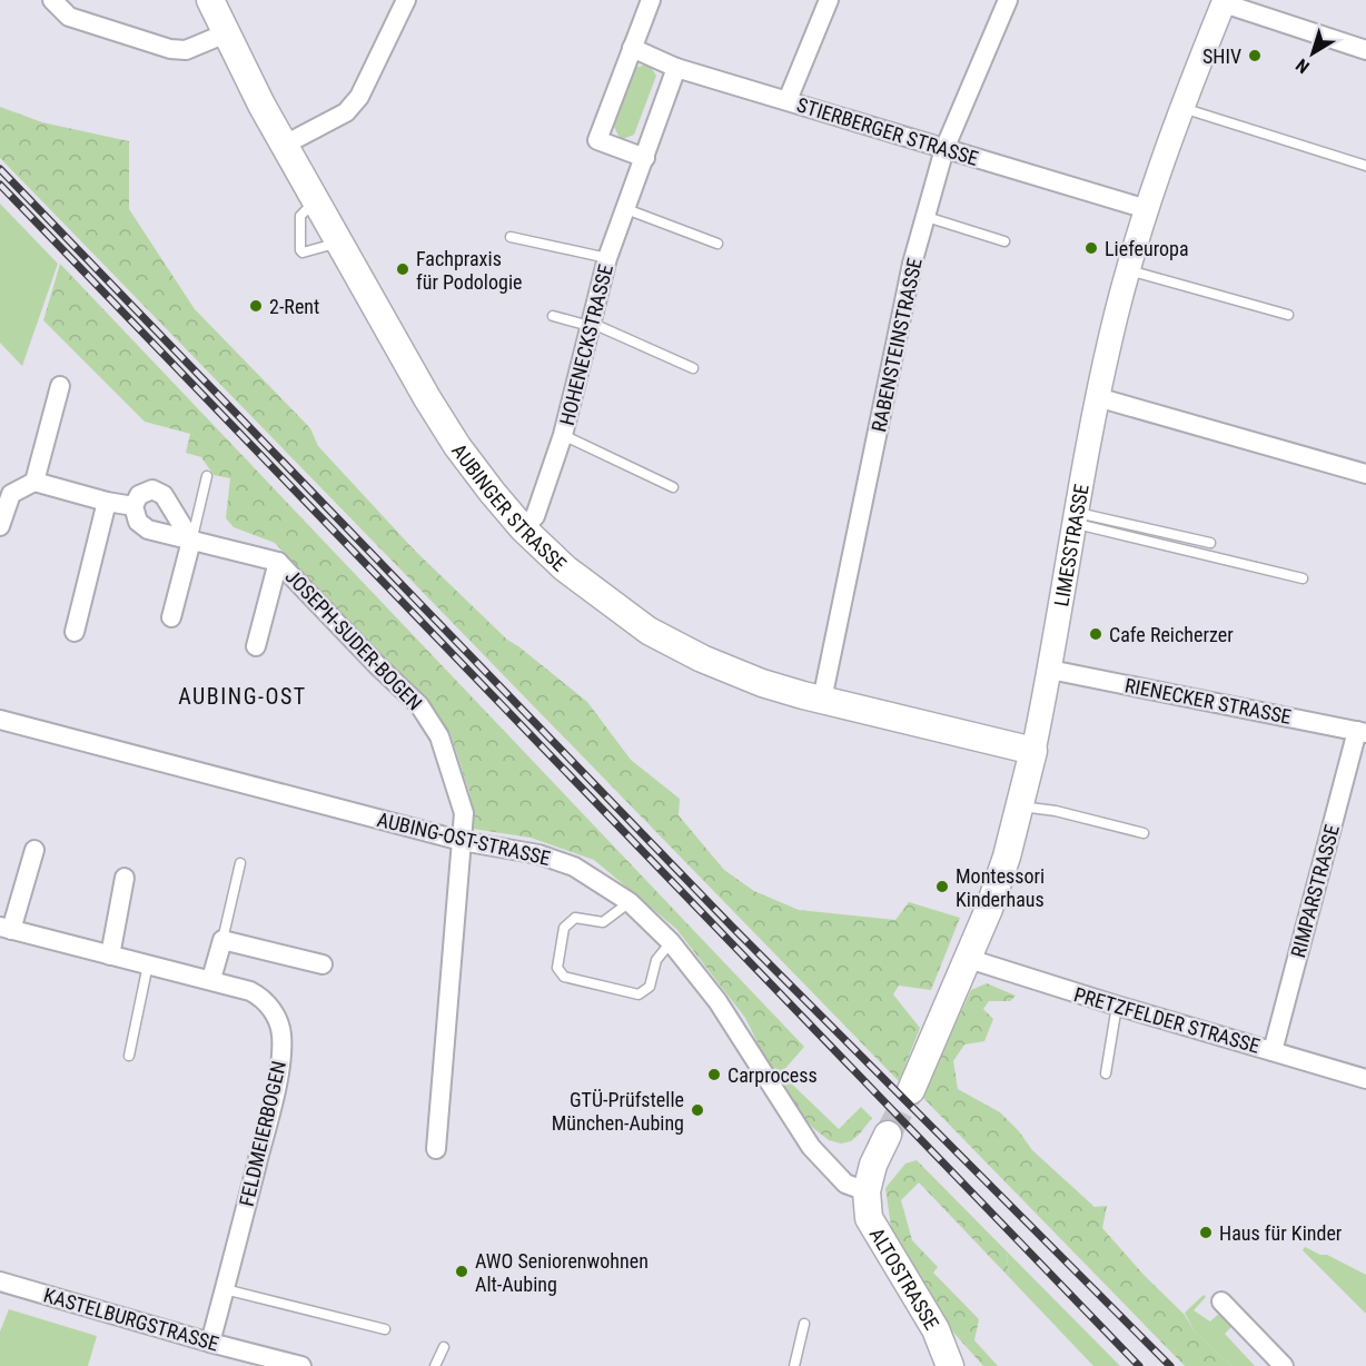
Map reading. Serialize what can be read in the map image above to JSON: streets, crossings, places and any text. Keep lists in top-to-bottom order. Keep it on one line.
{"streets":{"main road":["AUBINGER STRASSE","LIMESSTRASSE","ALTOSTRASSE"],"street":["STIERBERGER STRASSE","HOHENECKSTRASSE","RABENSTEINSTRASSE","JOSEPH-SUDER-BOGEN","RIENECKER STRASSE","AUBING-OST-STRASSE","RIMPARSTRASSE","PRETZFELDER STRASSE","FELDMEIERBOGEN","KASTELBURGSTRASSE"]},"crossings":[["STIERBERGER STRASSE","HOHENECKSTRASSE"],["STIERBERGER STRASSE","RABENSTEINSTRASSE"],["STIERBERGER STRASSE","LIMESSTRASSE"],["HOHENECKSTRASSE","AUBINGER STRASSE"],["RABENSTEINSTRASSE","AUBINGER STRASSE"],["AUBINGER STRASSE","LIMESSTRASSE"],["LIMESSTRASSE","RIENECKER STRASSE"],["LIMESSTRASSE","PRETZFELDER STRASSE"],["JOSEPH-SUDER-BOGEN","AUBING-OST-STRASSE"],["RIENECKER STRASSE","RIMPARSTRASSE"],["AUBING-OST-STRASSE","ALTOSTRASSE"],["RIMPARSTRASSE","PRETZFELDER STRASSE"],["FELDMEIERBOGEN","KASTELBURGSTRASSE"]],"districts":["AUBING-OST"],"places":["SHIV","Liefeuropa","Fachpraxis für Podologie","2-Rent","Cafe Reicherzer","Montessori Kinderhaus","Carprocess","GTÜ-Prüfstelle München-Aubing","Haus für Kinder","AWO Seniorenwohnen Alt-Aubing"],"north":"bottom left"}
